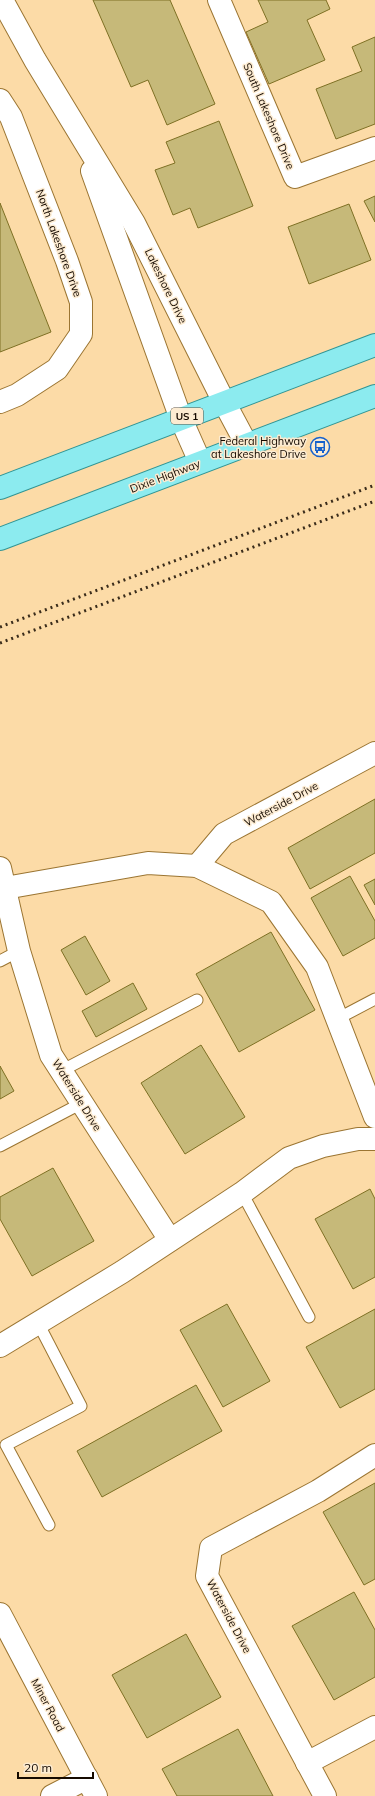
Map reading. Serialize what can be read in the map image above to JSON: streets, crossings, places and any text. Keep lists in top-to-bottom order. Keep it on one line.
{"streets":{"main road":["US 1","Dixie Highway"],"street":["South Lakeshore Drive","North Lakeshore Drive","Lakeshore Drive","Waterside Drive","Miner Road"]},"crossings":[["Lakeshore Drive","US 1"],["Lakeshore Drive","Dixie Highway"]],"places":{"bus stop":["Federal Highway at Lakeshore Drive"]},"scale_bar":"20 m"}
